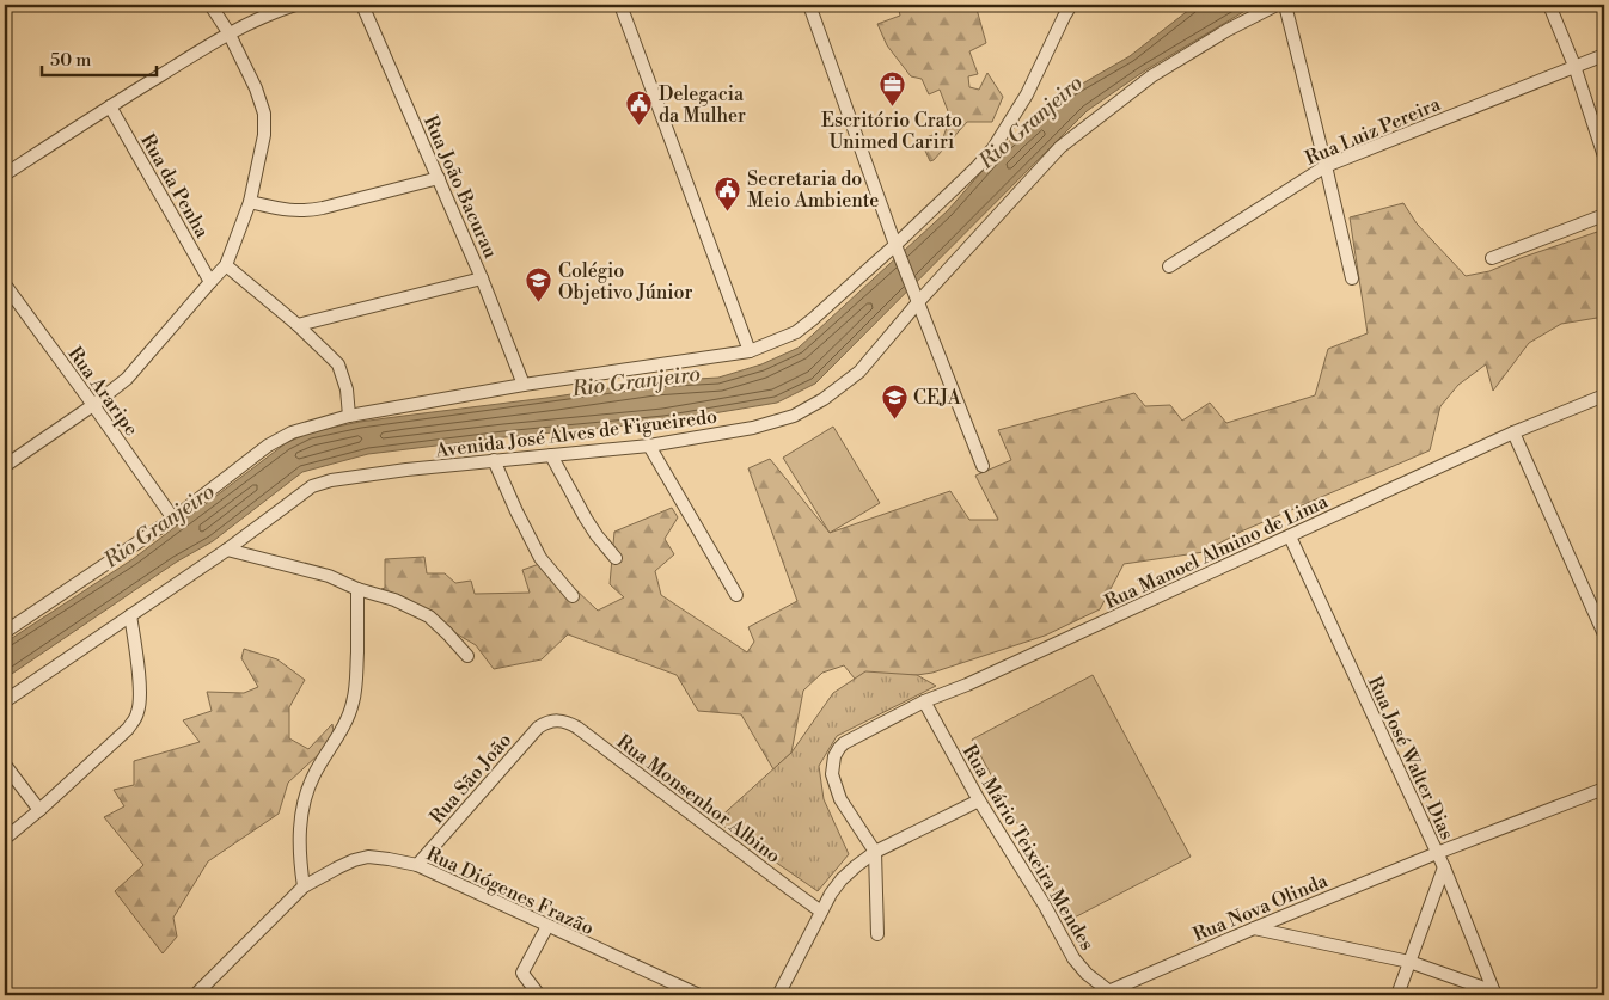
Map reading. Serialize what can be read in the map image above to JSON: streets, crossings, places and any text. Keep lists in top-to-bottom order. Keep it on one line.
{"streets":{"street":["Rua Luiz Pereira","Rua da Penha","Rua João Bacurau","Rua Araripe","Avenida José Alves de Figueiredo","Rua Manoel Almino de Lima","Rua José Walter Dias","Rua São João","Rua Monsenhor Albino","Rua Mário Teixeira Mendes","Rua Diógenes Frazão","Rua Nova Olinda"]},"crossings":[["Rua Manoel Almino de Lima","Rua José Walter Dias"],["Rua Manoel Almino de Lima","Rua Mário Teixeira Mendes"],["Rua José Walter Dias","Rua Nova Olinda"],["Rua São João","Rua Monsenhor Albino"],["Rua São João","Rua Diógenes Frazão"],["Rua Mário Teixeira Mendes","Rua Nova Olinda"]],"water":["Rio Granjeiro"],"places":{"office":["Escritório Crato Unimed Cariri"],"public building":["Delegacia da Mulher","Secretaria do Meio Ambiente"],"school or university":["Colégio Objetivo Júnior","CEJA"]},"scale_bar":"50 m"}
